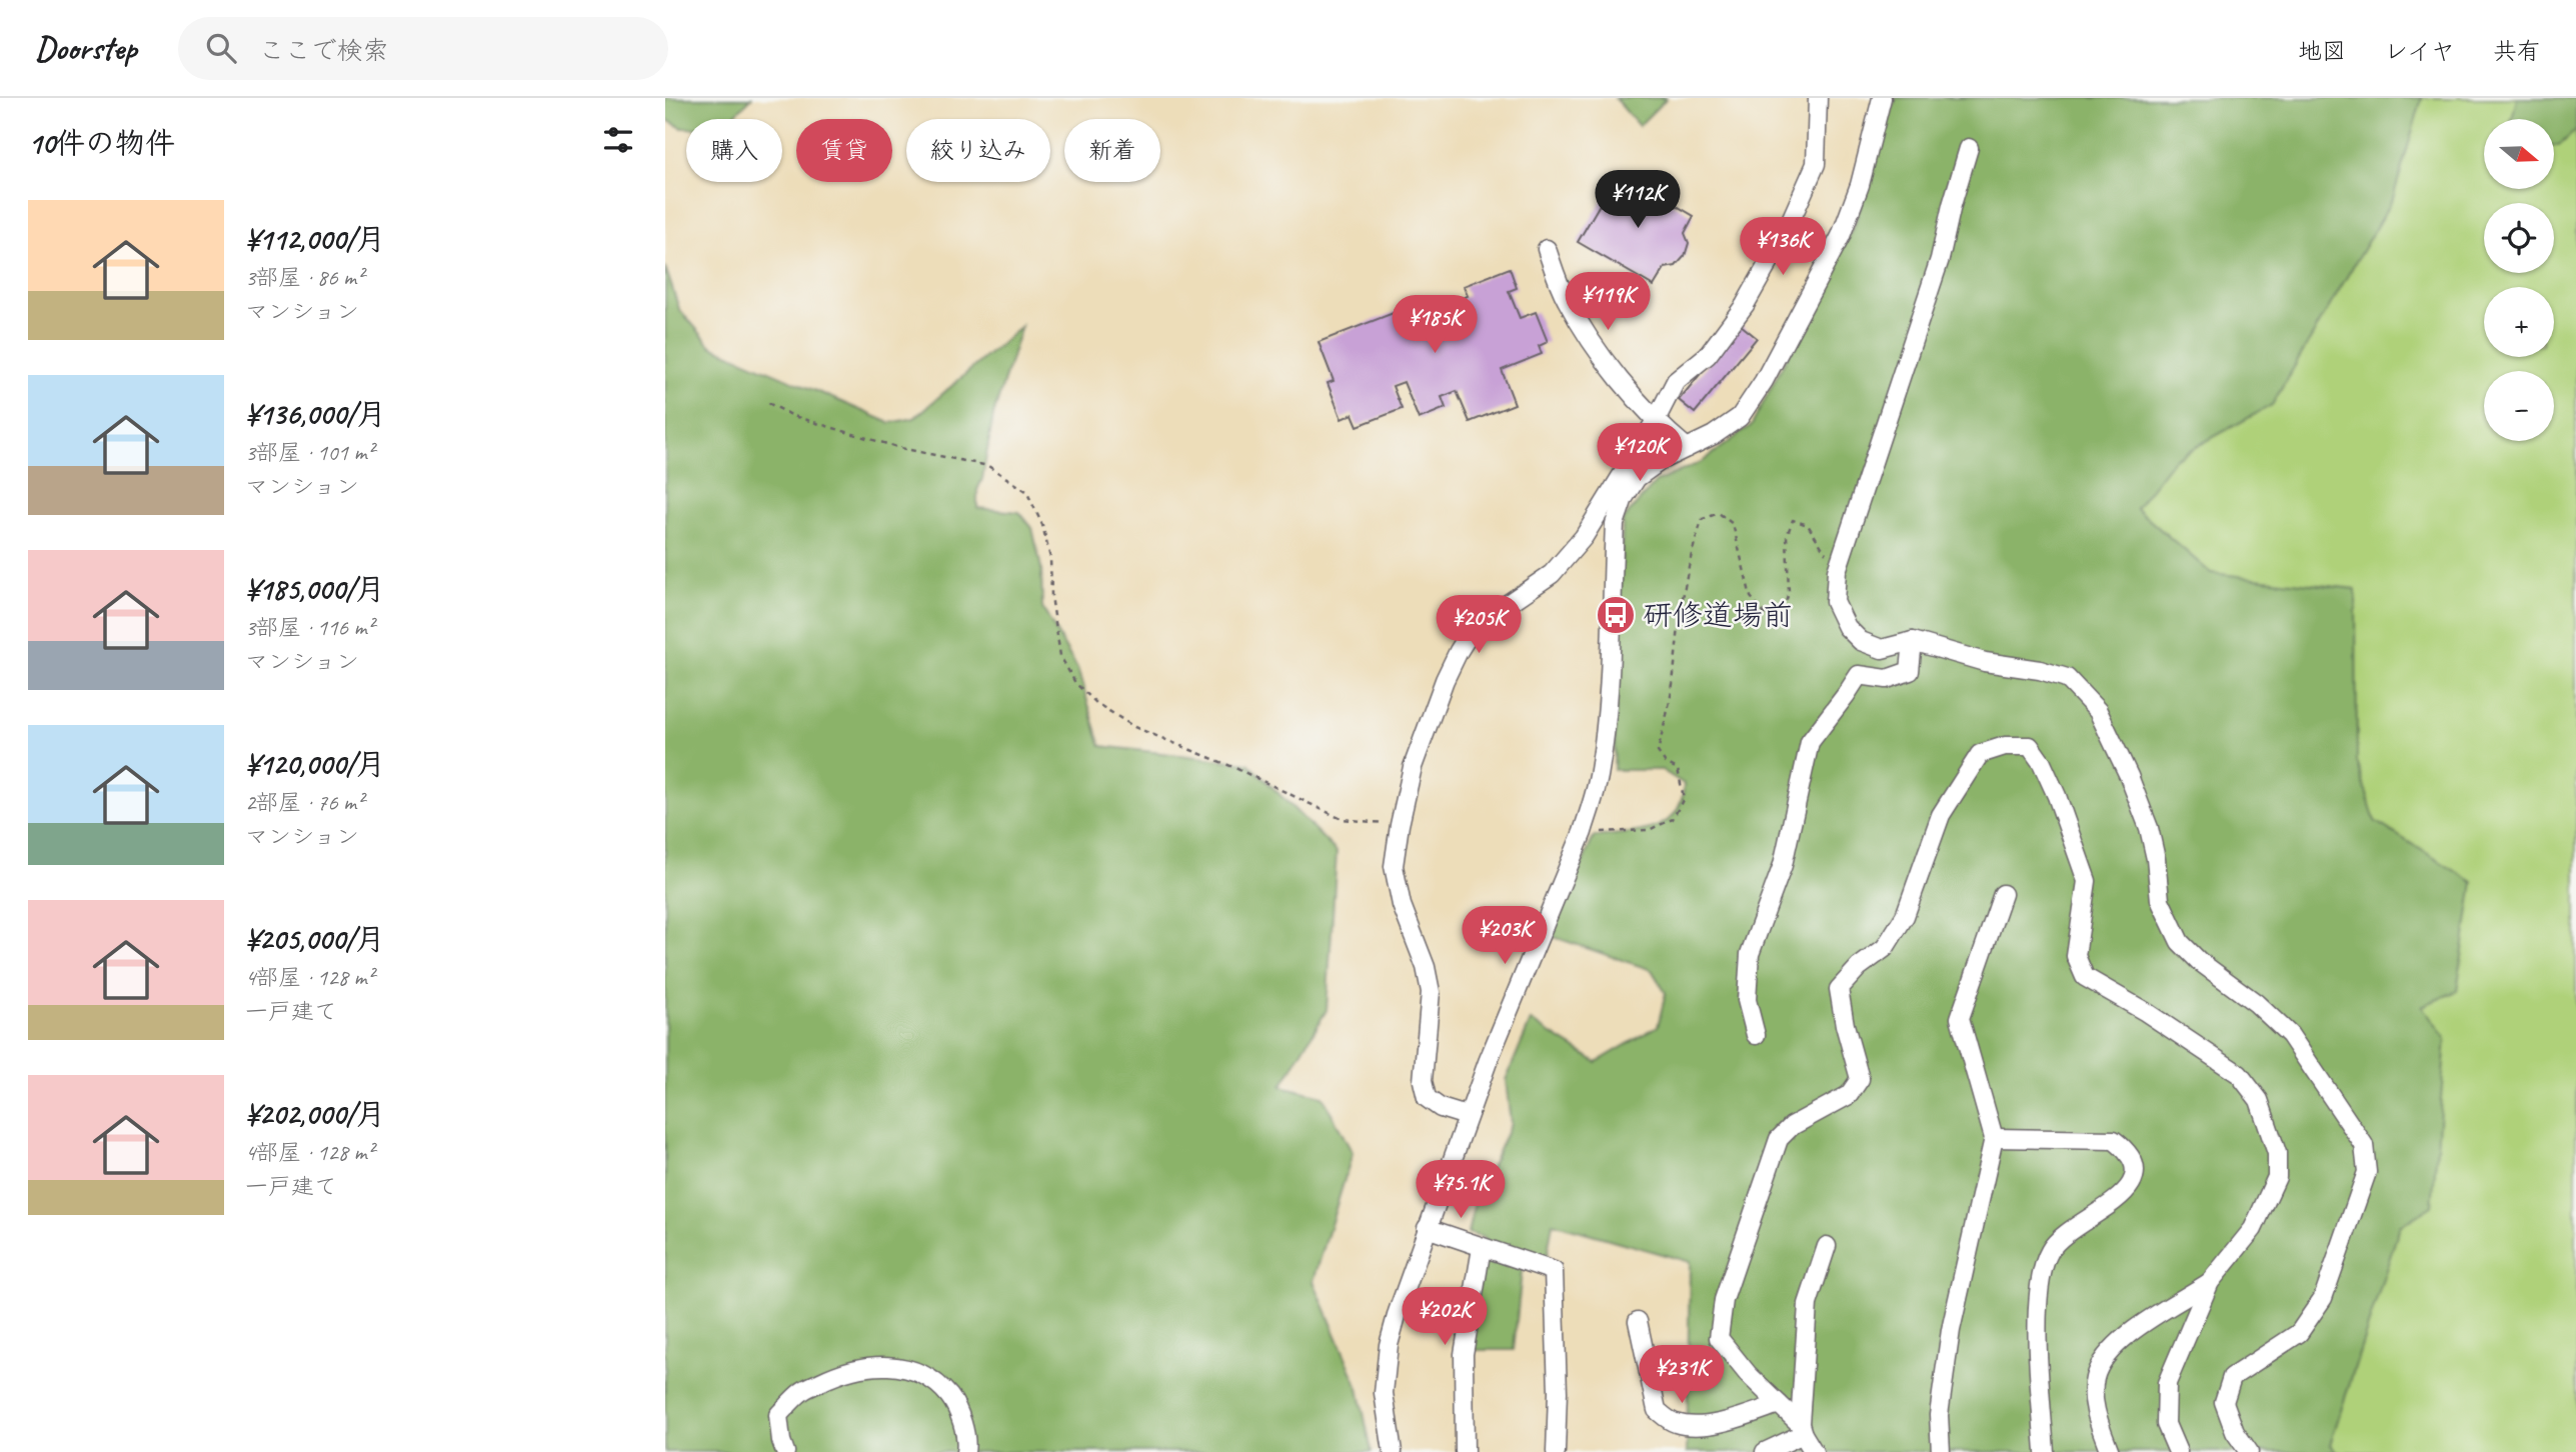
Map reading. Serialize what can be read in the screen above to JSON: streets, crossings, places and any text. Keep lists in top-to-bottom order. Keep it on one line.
{"places":{"bus stop":["研修道場前"]},"north":"right","page":{"header":"Doorstep","search":"ここで検索","nav":["地図","レイヤ","共有"],"heading":"10件の物件","map_buttons":["+","−"],"chip":["購入","賃貸","絞り込み","新着"],"price":["¥112K","¥136K","¥119K","¥185K","¥120K","¥205K","¥203K","¥75.1K","¥202K","¥231K"],"list":[{"name":"¥112,000/月","note":"3部屋 · 86 m² · マンション"},{"name":"¥136,000/月","note":"3部屋 · 101 m² · マンション"},{"name":"¥185,000/月","note":"3部屋 · 116 m² · マンション"},{"name":"¥120,000/月","note":"2部屋 · 76 m² · マンション"},{"name":"¥205,000/月","note":"4部屋 · 128 m² · 一戸建て"},{"name":"¥202,000/月","note":"4部屋 · 128 m² · 一戸建て"}]}}
